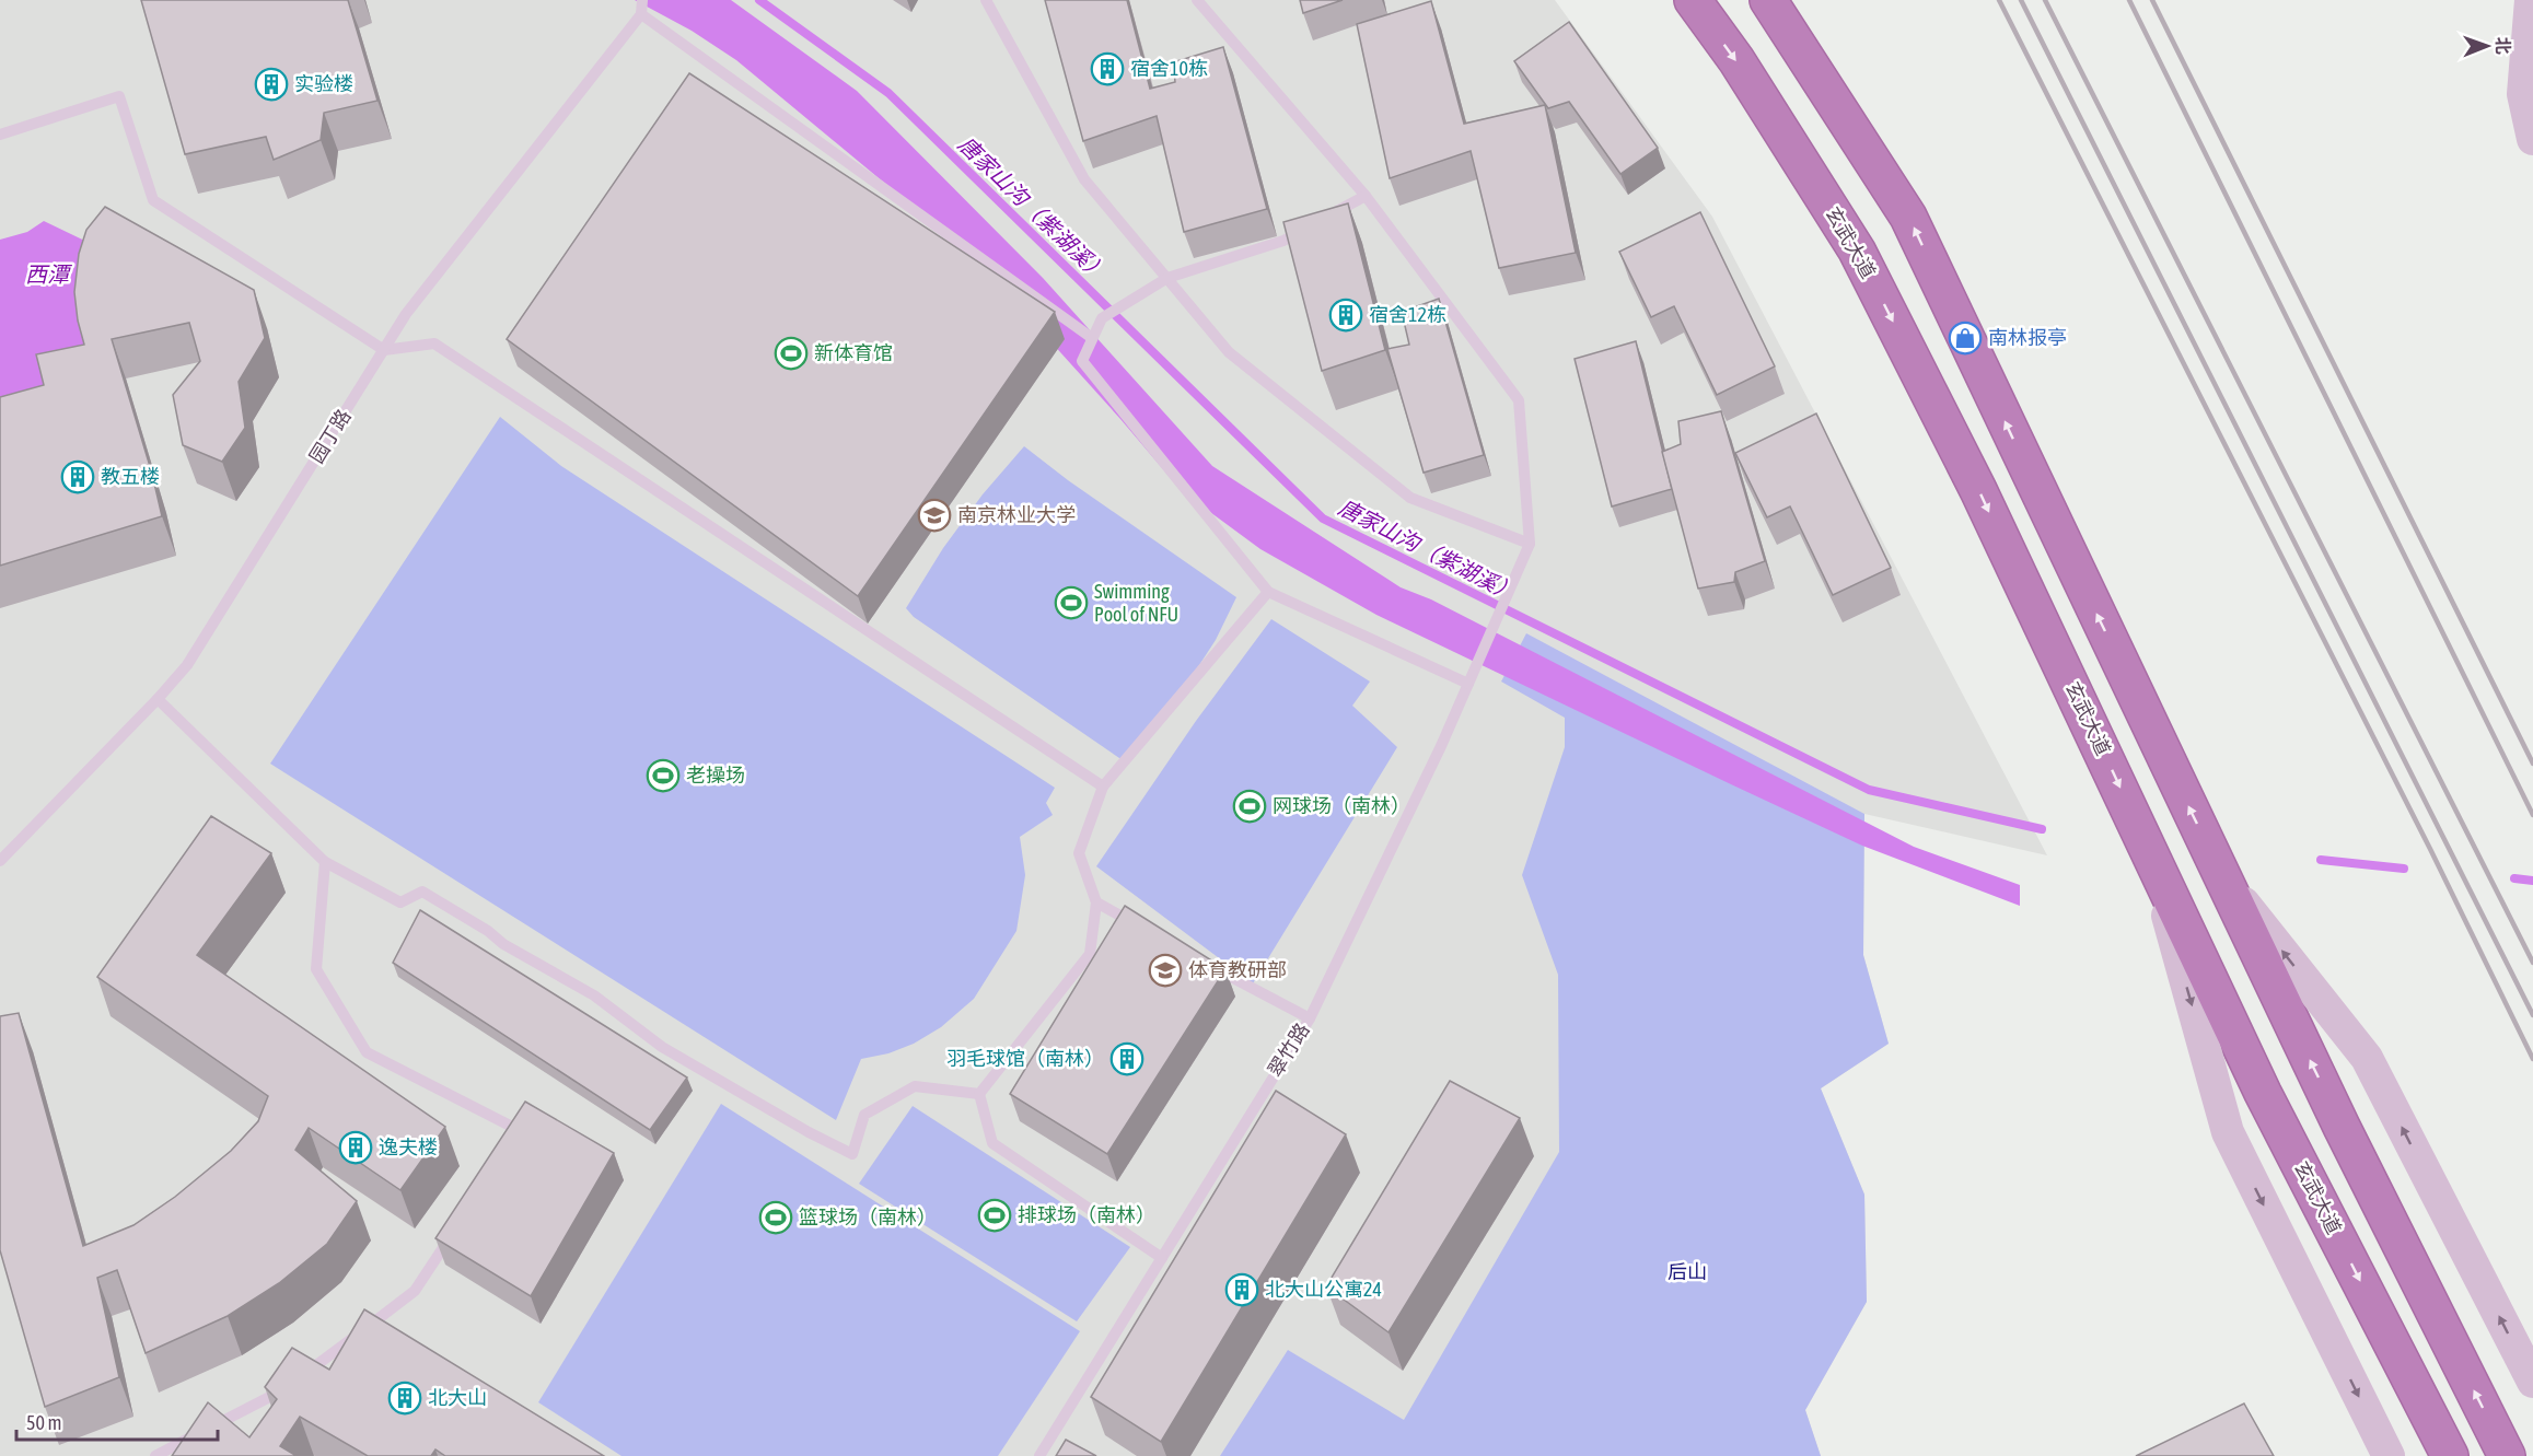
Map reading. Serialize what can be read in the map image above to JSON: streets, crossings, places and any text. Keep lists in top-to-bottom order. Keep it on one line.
{"streets":{"highway":["玄武大道"],"lane":["园丁路","翠竹路"]},"water":["唐家山沟（紫湖溪）","西潭"],"parks":["后山"],"places":{"building":["宿舍10栋","实验楼","宿舍12栋","教五楼","羽毛球馆（南林）","逸夫楼","北大山公寓24","北大山"],"shop":["南林报亭"],"sports":["新体育馆","Swimming Pool of NFU","老操场","网球场（南林）","排球场（南林）","篮球场（南林）"],"school or university":["南京林业大学","体育教研部"]},"scale_bar":"50 m","north":"right"}
